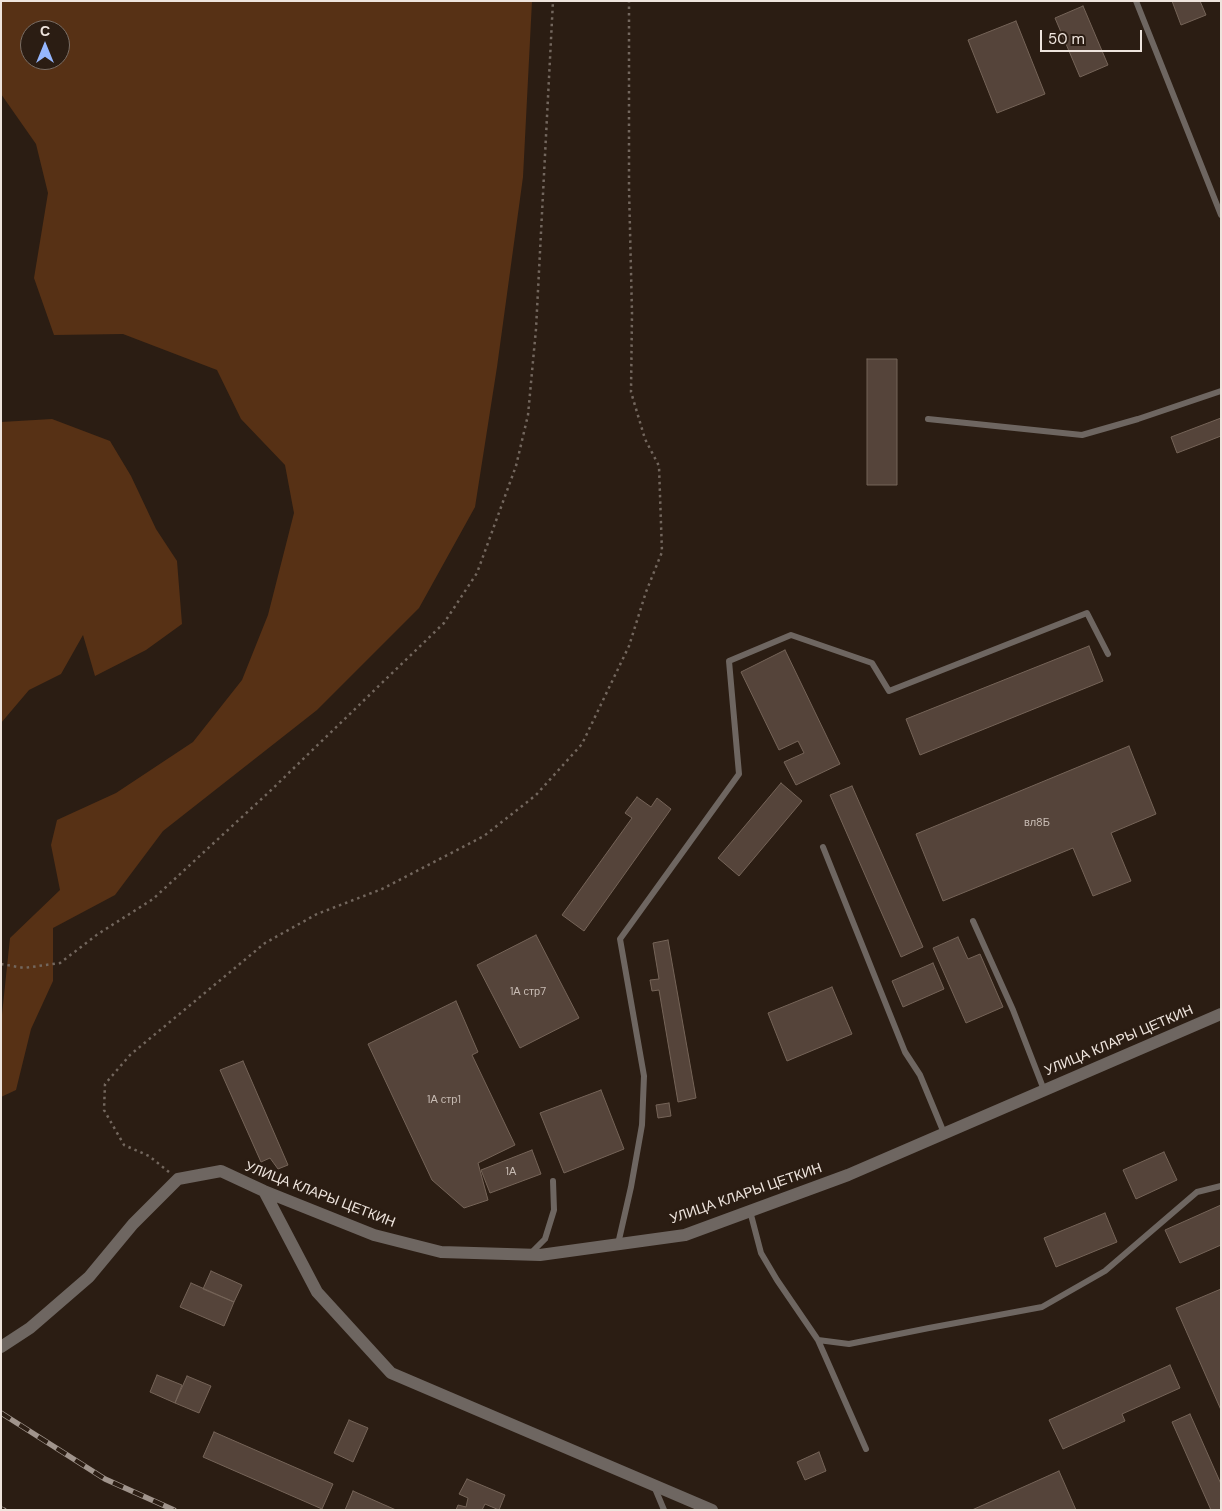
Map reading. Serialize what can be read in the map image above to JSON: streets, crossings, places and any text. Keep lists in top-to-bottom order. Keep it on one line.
{"streets":{"street":["УЛИЦА КЛАРЫ ЦЕТКИН"]},"house_numbers":["вл8Б","1А стр7","1А стр1","1А"],"scale_bar":"50 m","north":"top"}
